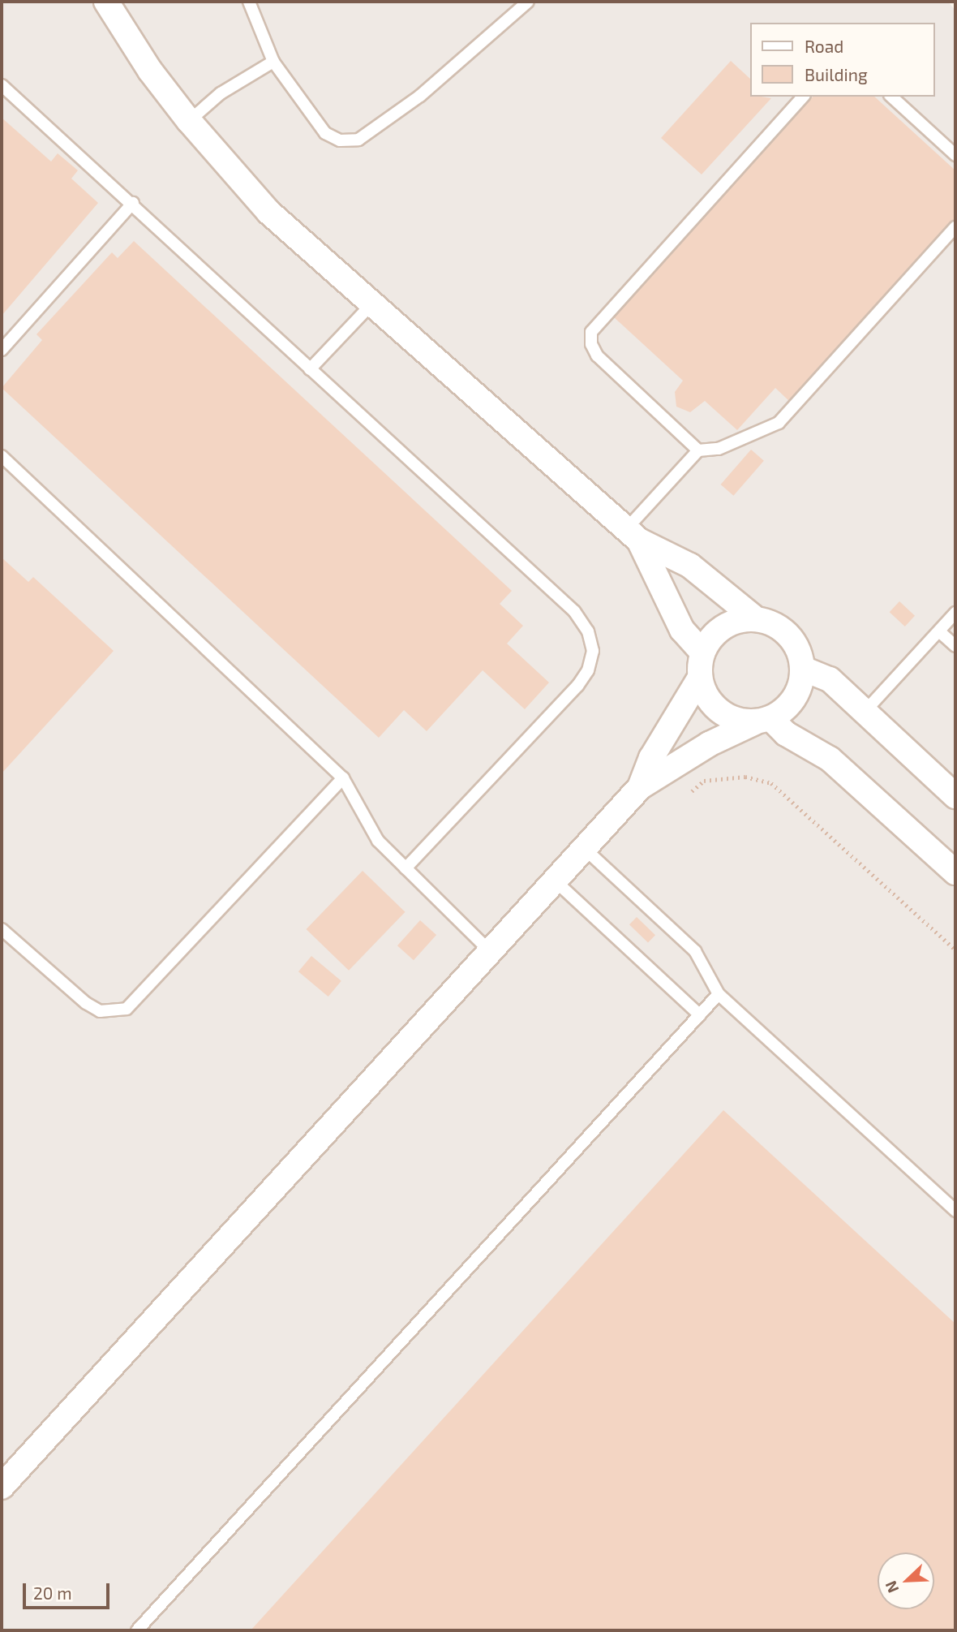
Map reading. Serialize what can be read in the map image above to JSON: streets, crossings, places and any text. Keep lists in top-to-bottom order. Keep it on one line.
{"legend":["Road","Building"],"scale_bar":"20 m","north":"bottom left"}
